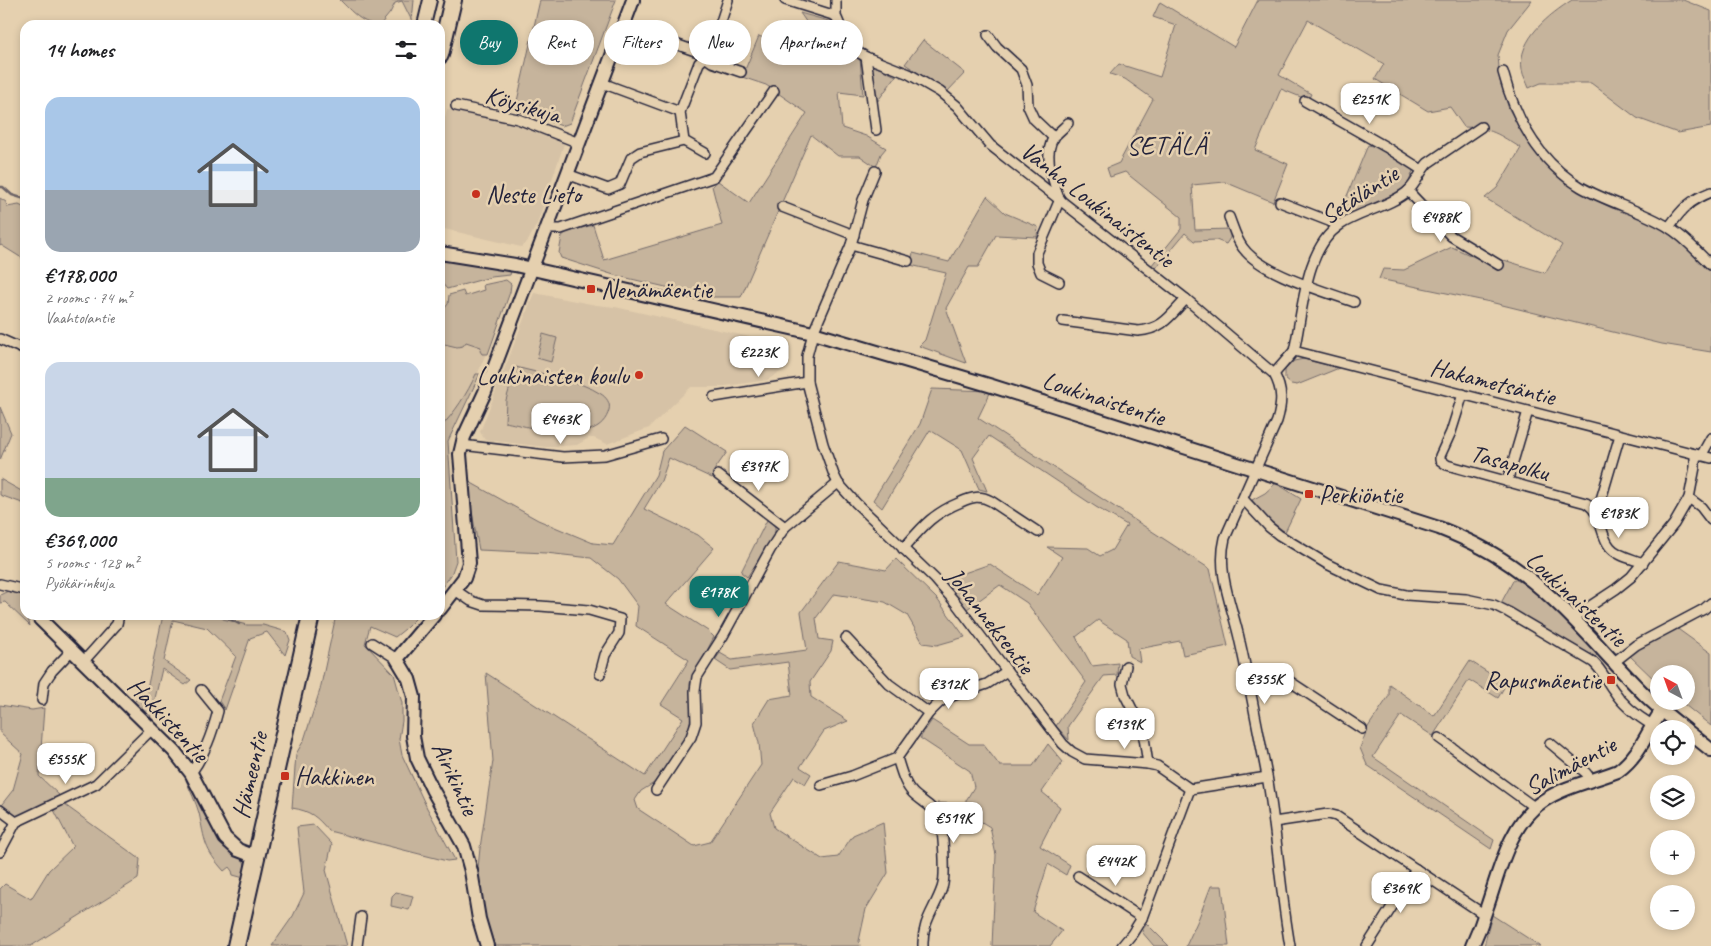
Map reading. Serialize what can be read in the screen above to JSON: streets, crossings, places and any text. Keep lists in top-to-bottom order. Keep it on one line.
{"streets":{"highway":["Hämeentie"],"street":["Köysikuja","Setäläntie","Vanha Loukinaistentie","Hakametsäntie","Loukinaistentie","Tasapolku","Johanneksentie","Hakkistentie","Salimäentie","Airikintie"]},"crossings":[["Setäläntie","Hakametsäntie"],["Hakametsäntie","Tasapolku"],["Loukinaistentie","Johanneksentie"],["Loukinaistentie","Salimäentie"],["Hakkistentie","Hämeentie"]],"districts":["SETÄLÄ"],"places":{"other":["Neste Lieto","Loukinaisten koulu"],"transit":["Nenämäentie","Perkiöntie","Rapusmäentie","Hakkinen"]},"north":"top left","page":{"chip":["Buy","Rent","Filters","New","Apartment"],"heading":"14 homes","list":[{"name":"€178,000","note":"2 rooms · 74 m² · Vaahtolantie"},{"name":"€369,000","note":"5 rooms · 128 m² · Pyökärinkuja"}],"price":["€251K","€488K","€223K","€463K","€397K","€183K","€178K","€355K","€312K","€139K","€555K","€519K","€442K","€369K"],"map_buttons":["+","−"]}}
